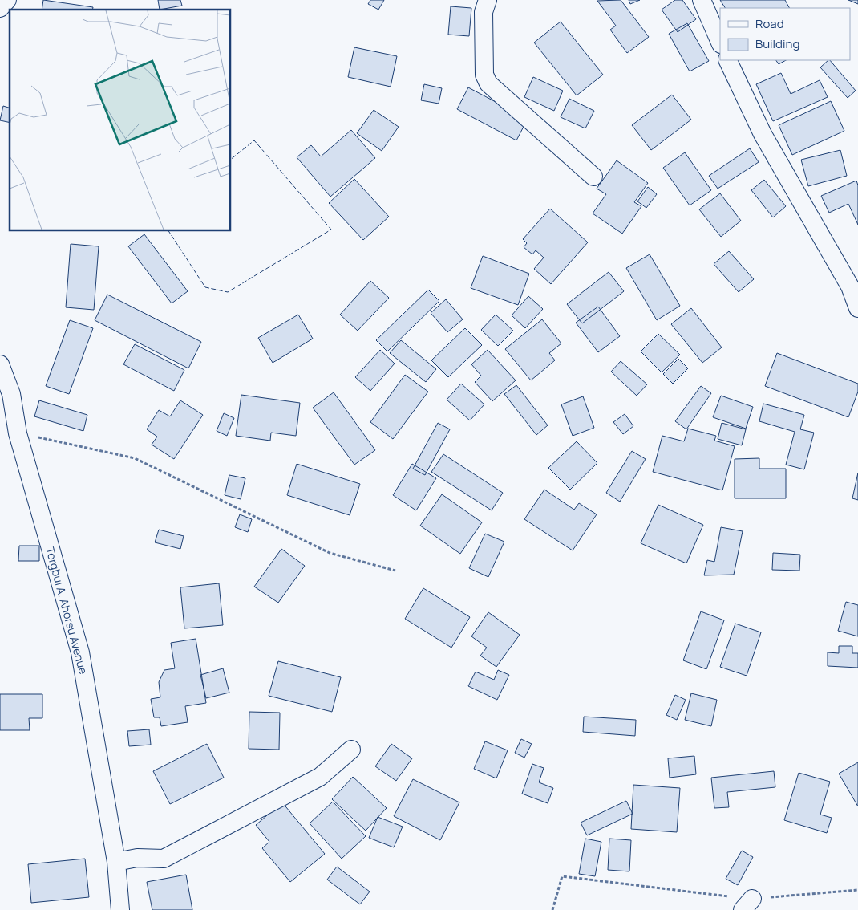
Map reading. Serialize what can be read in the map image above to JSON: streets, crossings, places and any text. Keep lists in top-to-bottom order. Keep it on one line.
{"streets":{"street":["Torgbui A. Ahorsu Avenue"]},"legend":["Road","Building"]}
